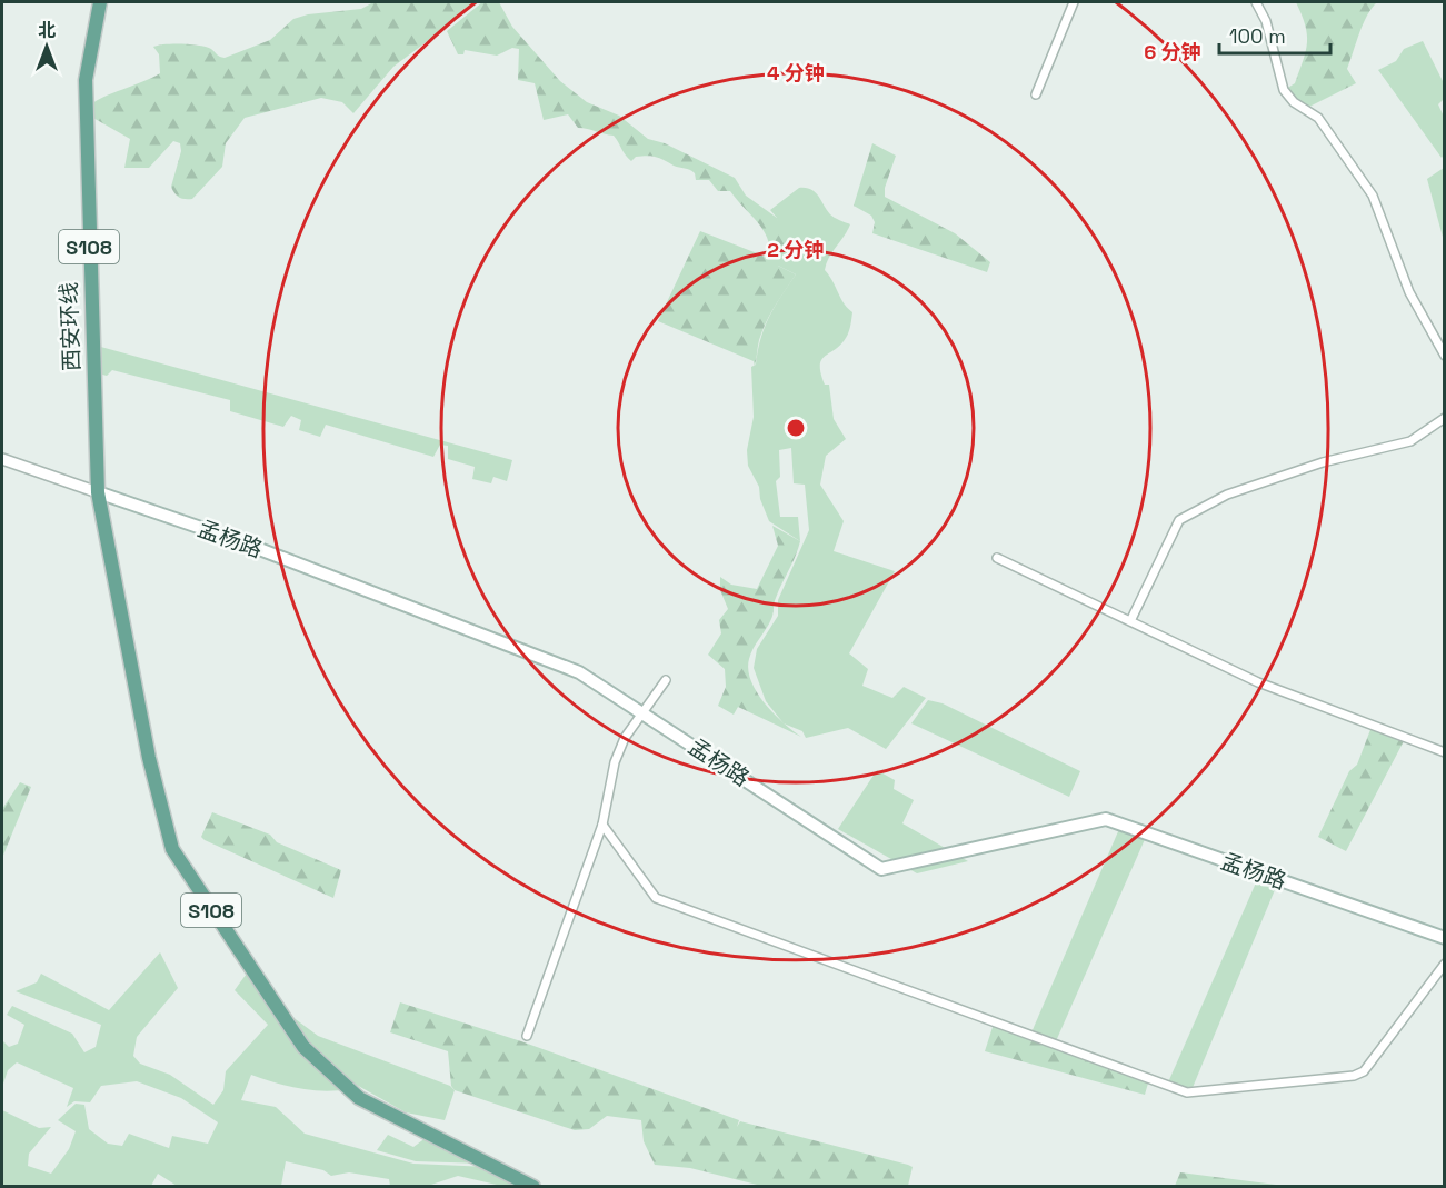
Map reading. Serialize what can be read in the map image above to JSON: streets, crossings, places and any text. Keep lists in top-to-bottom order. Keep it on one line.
{"streets":{"main road":["S108","西安环线","孟杨路"]},"crossings":[["S108","西安环线"],["S108","孟杨路"],["西安环线","孟杨路"]],"scale_bar":"100 m","north":"top","rings":["6 分钟","4 分钟","2 分钟"]}
